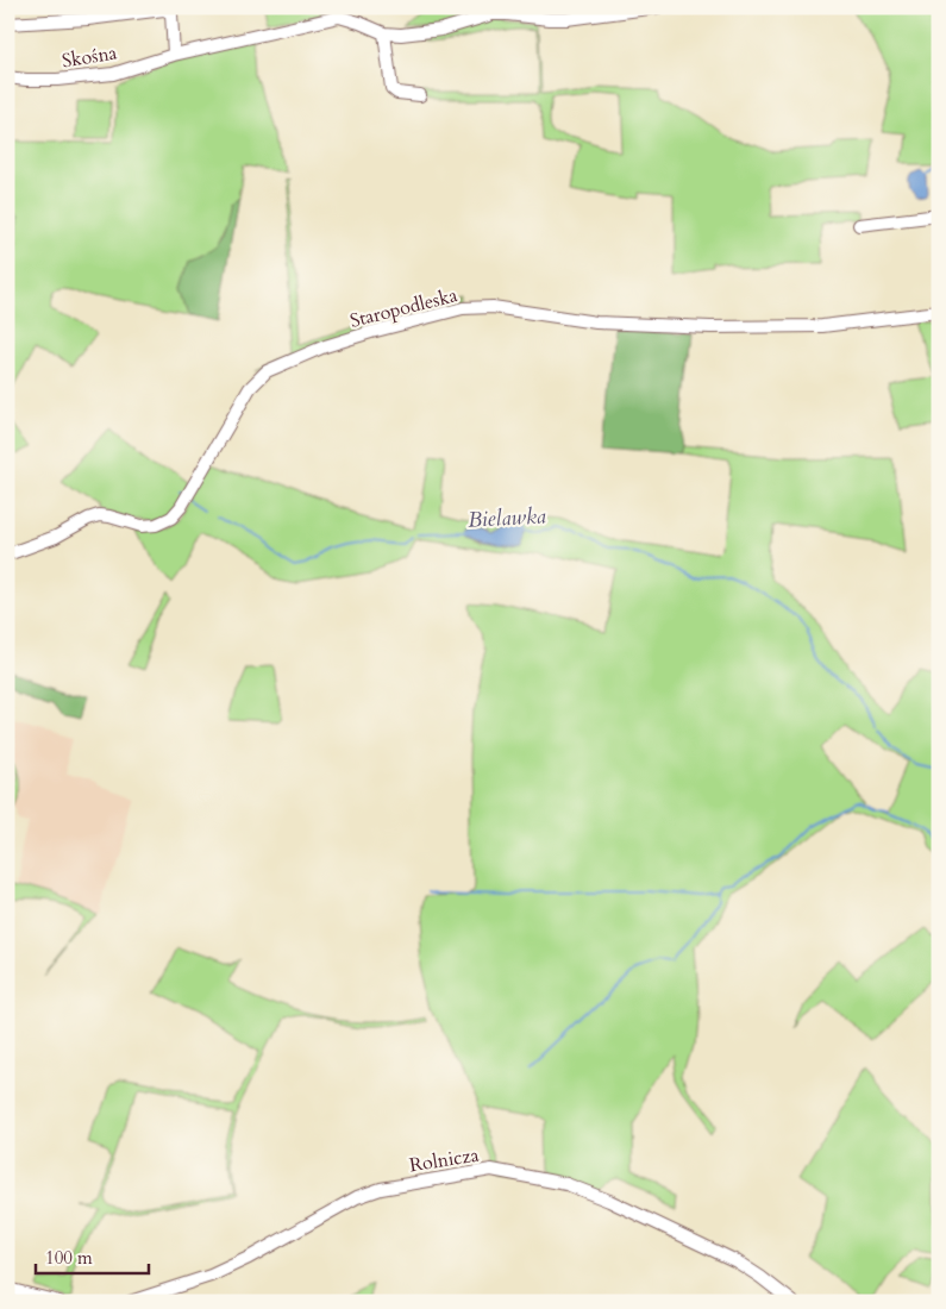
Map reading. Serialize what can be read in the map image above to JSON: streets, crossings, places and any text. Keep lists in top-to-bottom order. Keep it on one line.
{"streets":{"street":["Skośna","Staropodleska","Rolnicza"]},"water":["Bielawka"],"scale_bar":"100 m"}
